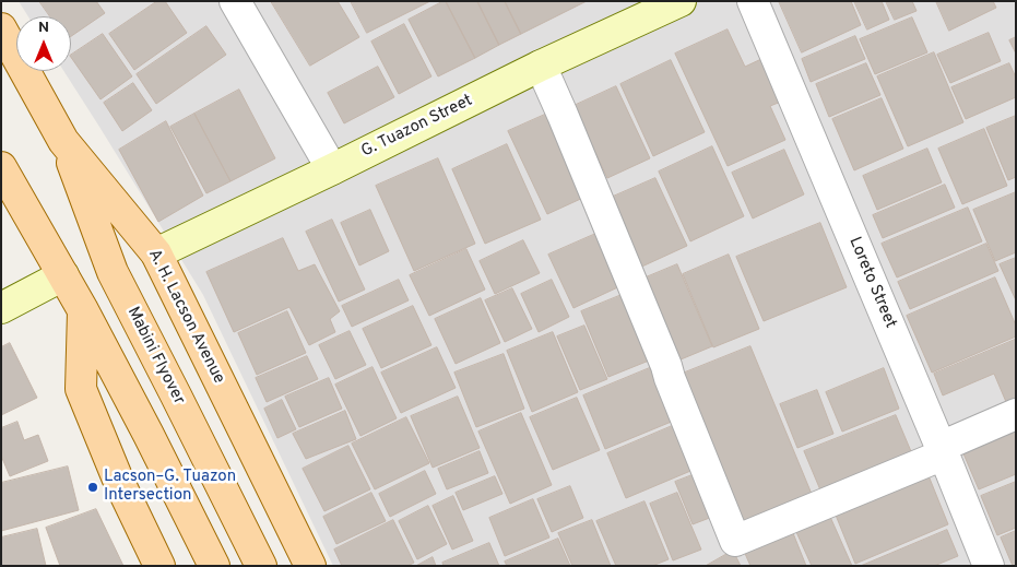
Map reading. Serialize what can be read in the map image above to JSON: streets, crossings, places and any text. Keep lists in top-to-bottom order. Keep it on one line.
{"streets":{"main road":["A. H. Lacson Avenue","Mabini Flyover"],"street":["G. Tuazon Street","Loreto Street"]},"crossings":[["G. Tuazon Street","A. H. Lacson Avenue"],["A. H. Lacson Avenue","Mabini Flyover"]],"places":["Lacson–G. Tuazon Intersection"],"north":"top"}
